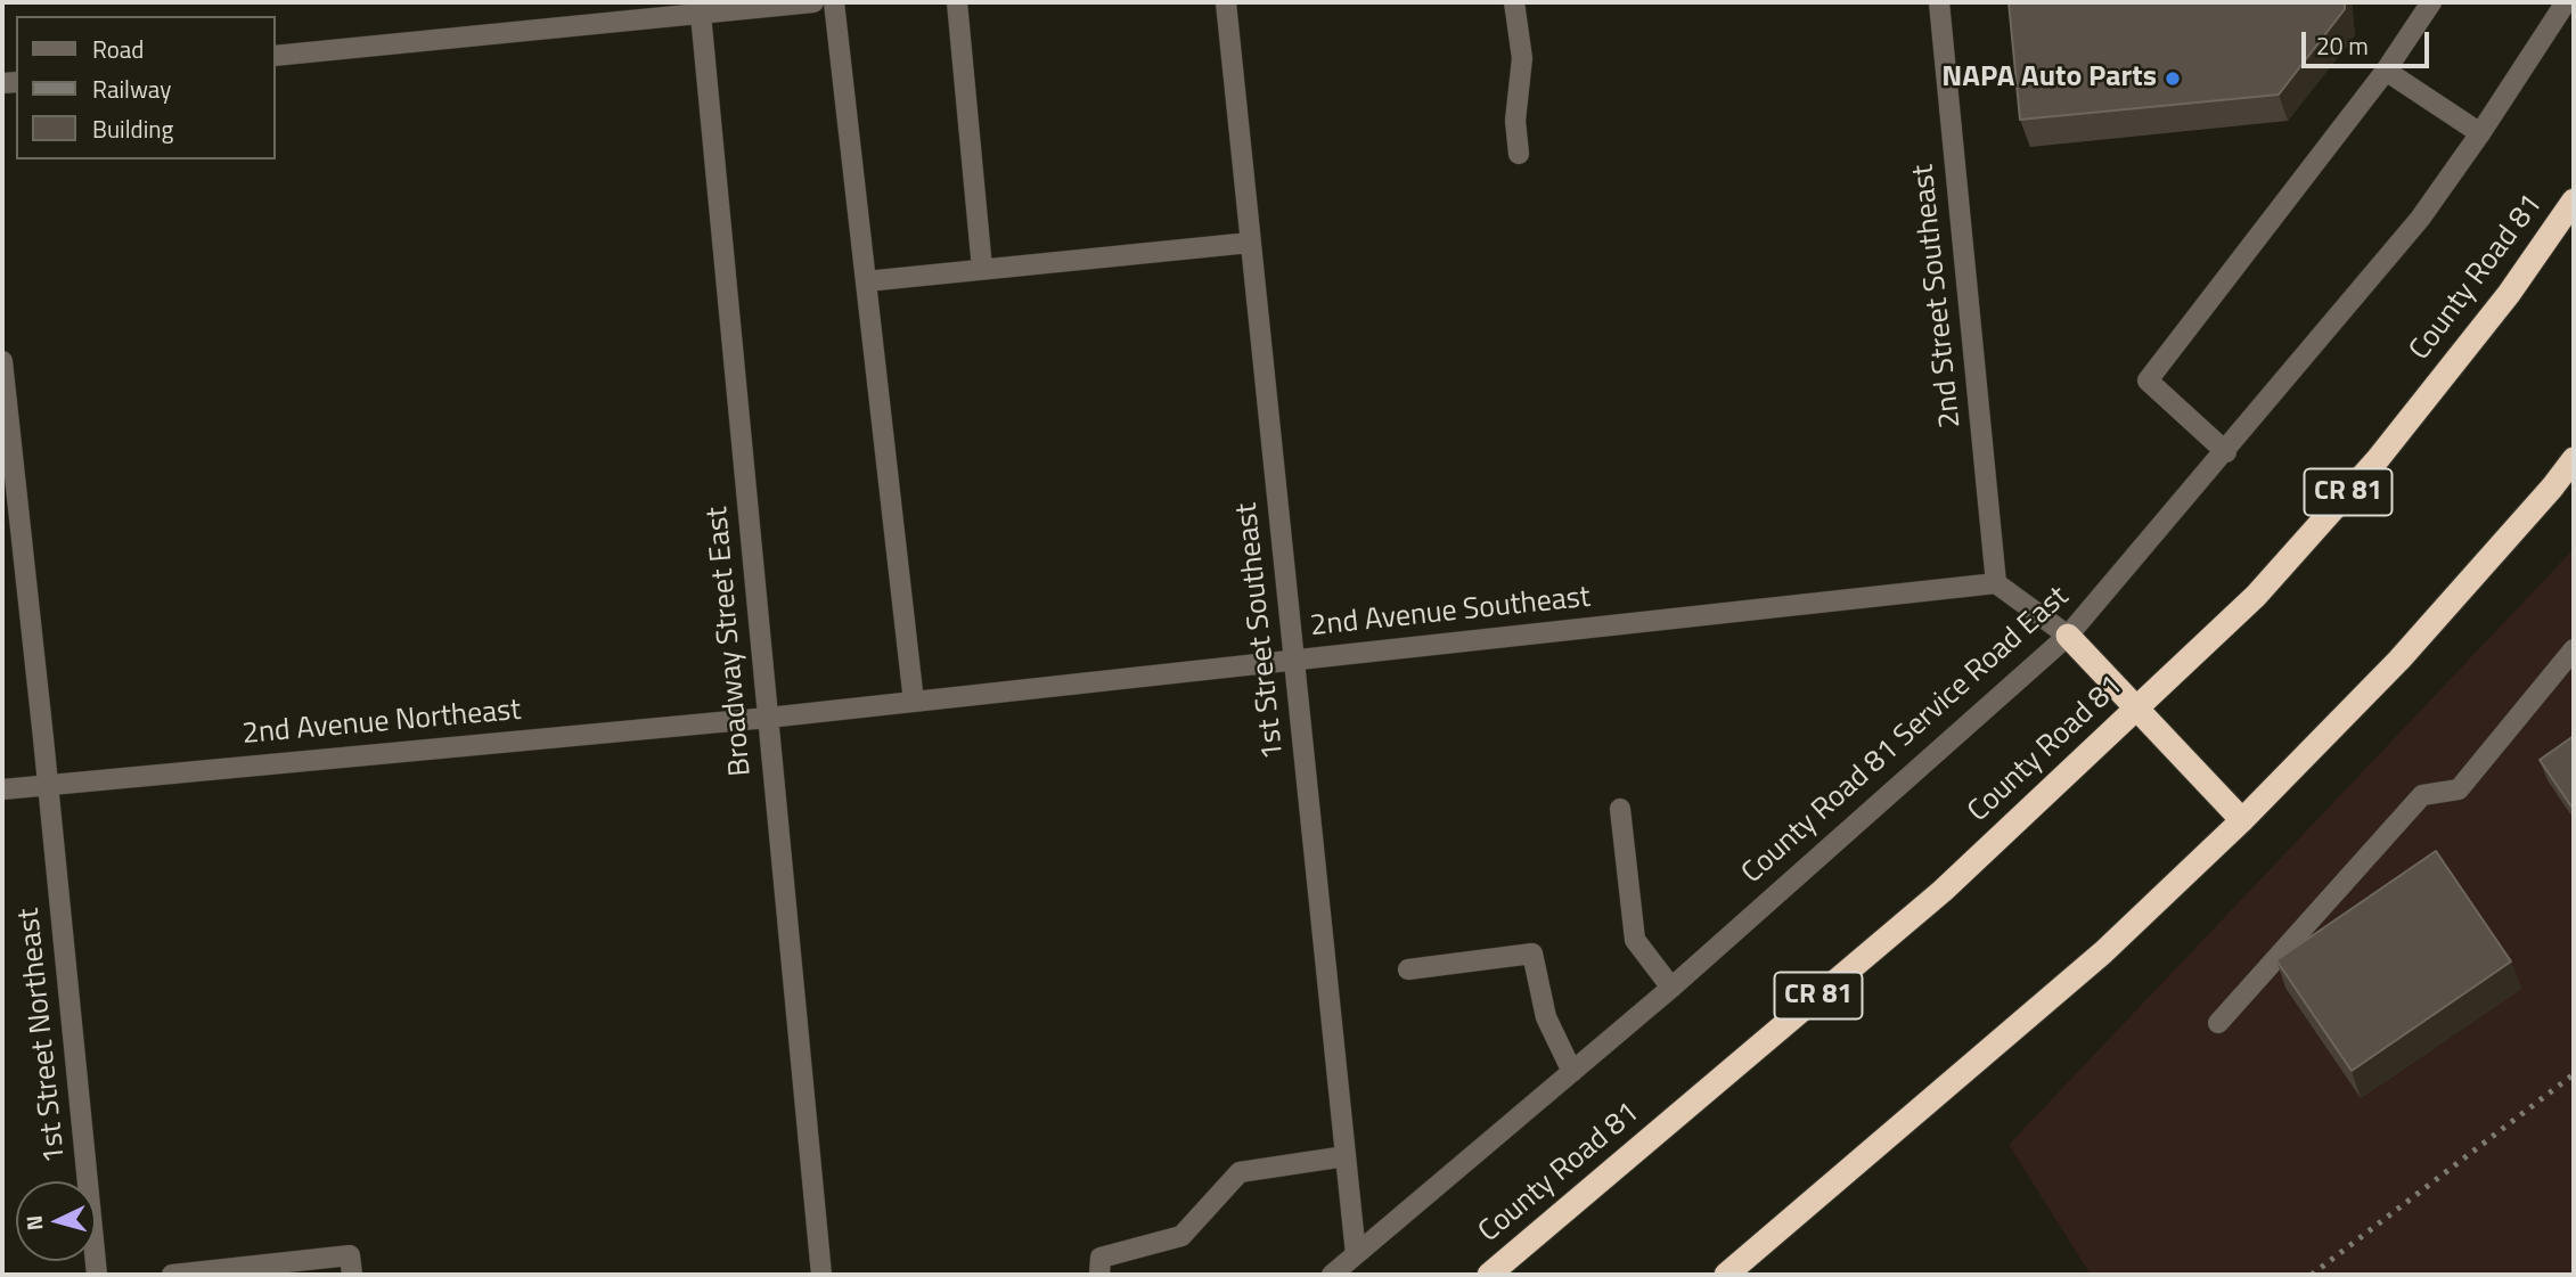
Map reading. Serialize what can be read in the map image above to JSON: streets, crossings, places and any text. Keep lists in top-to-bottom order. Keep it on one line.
{"streets":{"highway":["County Road 81","CR 81"],"street":["2nd Street Southeast","2nd Avenue Southeast","1st Street Southeast","Broadway Street East","2nd Avenue Northeast","County Road 81 Service Road East","1st Street Northeast"]},"crossings":[["2nd Street Southeast","2nd Avenue Southeast"],["2nd Avenue Southeast","1st Street Southeast"],["2nd Avenue Southeast","Broadway Street East"],["2nd Avenue Southeast","2nd Avenue Northeast"],["1st Street Southeast","County Road 81 Service Road East"],["Broadway Street East","2nd Avenue Northeast"],["2nd Avenue Northeast","1st Street Northeast"]],"places":["NAPA Auto Parts"],"legend":["Road","Railway","Building"],"scale_bar":"20 m","north":"left"}
